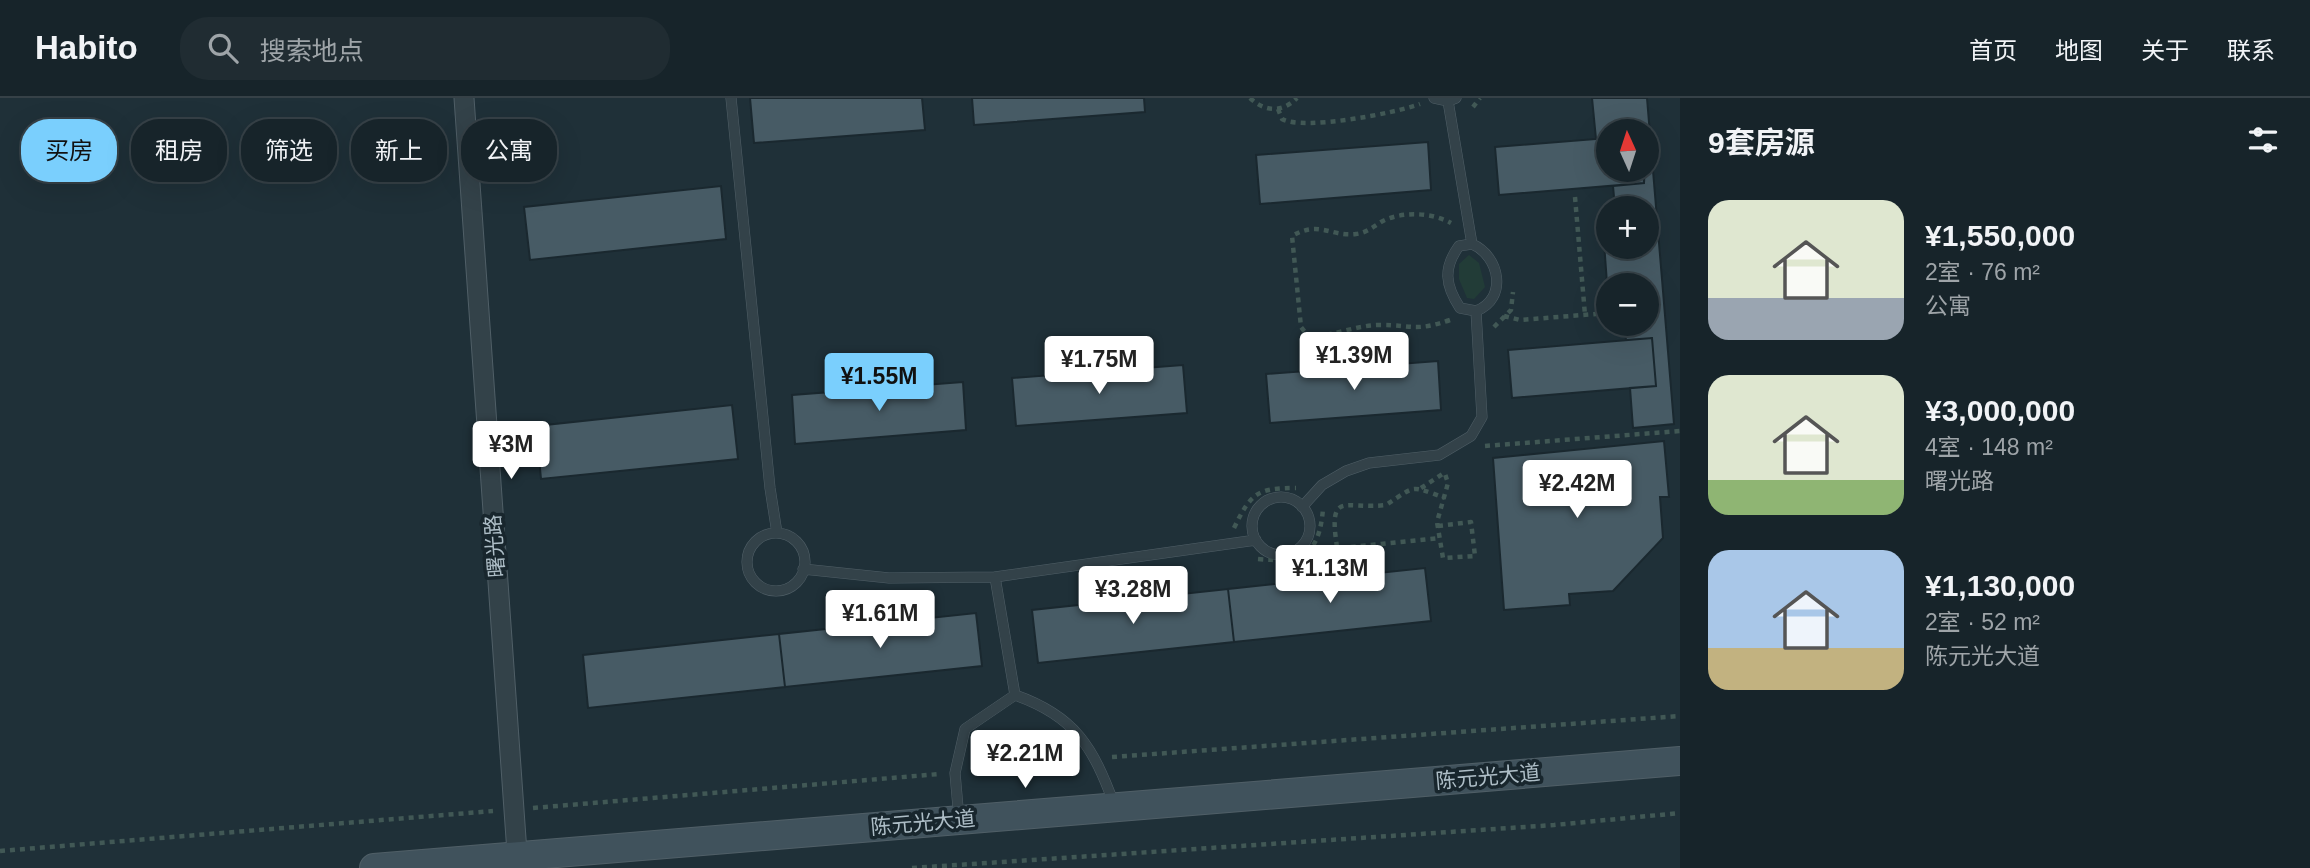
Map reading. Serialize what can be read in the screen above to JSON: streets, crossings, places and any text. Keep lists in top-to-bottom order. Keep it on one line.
{"streets":{"main road":["陈元光大道"],"street":["曙光路"]},"crossings":[["曙光路","陈元光大道"]],"north":"top","page":{"header":"Habito","search":"搜索地点","nav":["首页","地图","关于","联系"],"heading":"9套房源","map_buttons":["+","−"],"chip":["买房","租房","筛选","新上","公寓"],"list":[{"name":"¥1,550,000","note":"2室 · 76 m² · 公寓"},{"name":"¥3,000,000","note":"4室 · 148 m² · 曙光路"},{"name":"¥1,130,000","note":"2室 · 52 m² · 陈元光大道"}],"price":["¥1.39M","¥1.75M","¥1.55M","¥3M","¥2.42M","¥1.13M","¥3.28M","¥1.61M","¥2.21M"]}}
